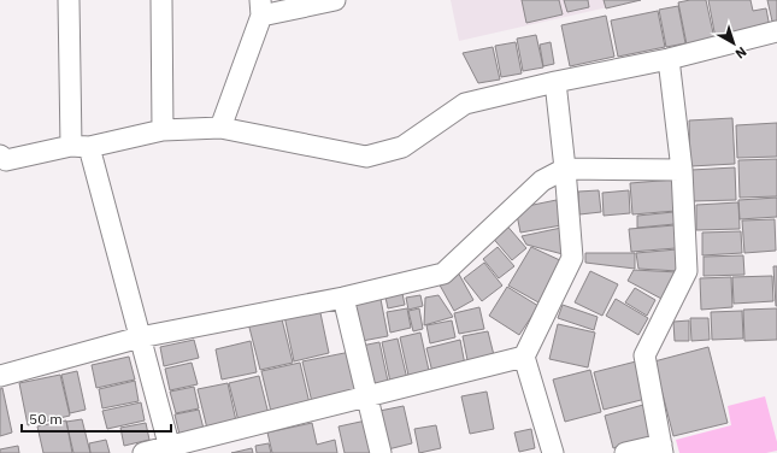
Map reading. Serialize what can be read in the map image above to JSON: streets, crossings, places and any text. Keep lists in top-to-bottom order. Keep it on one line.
{"scale_bar":"50 m","north":"bottom right"}
